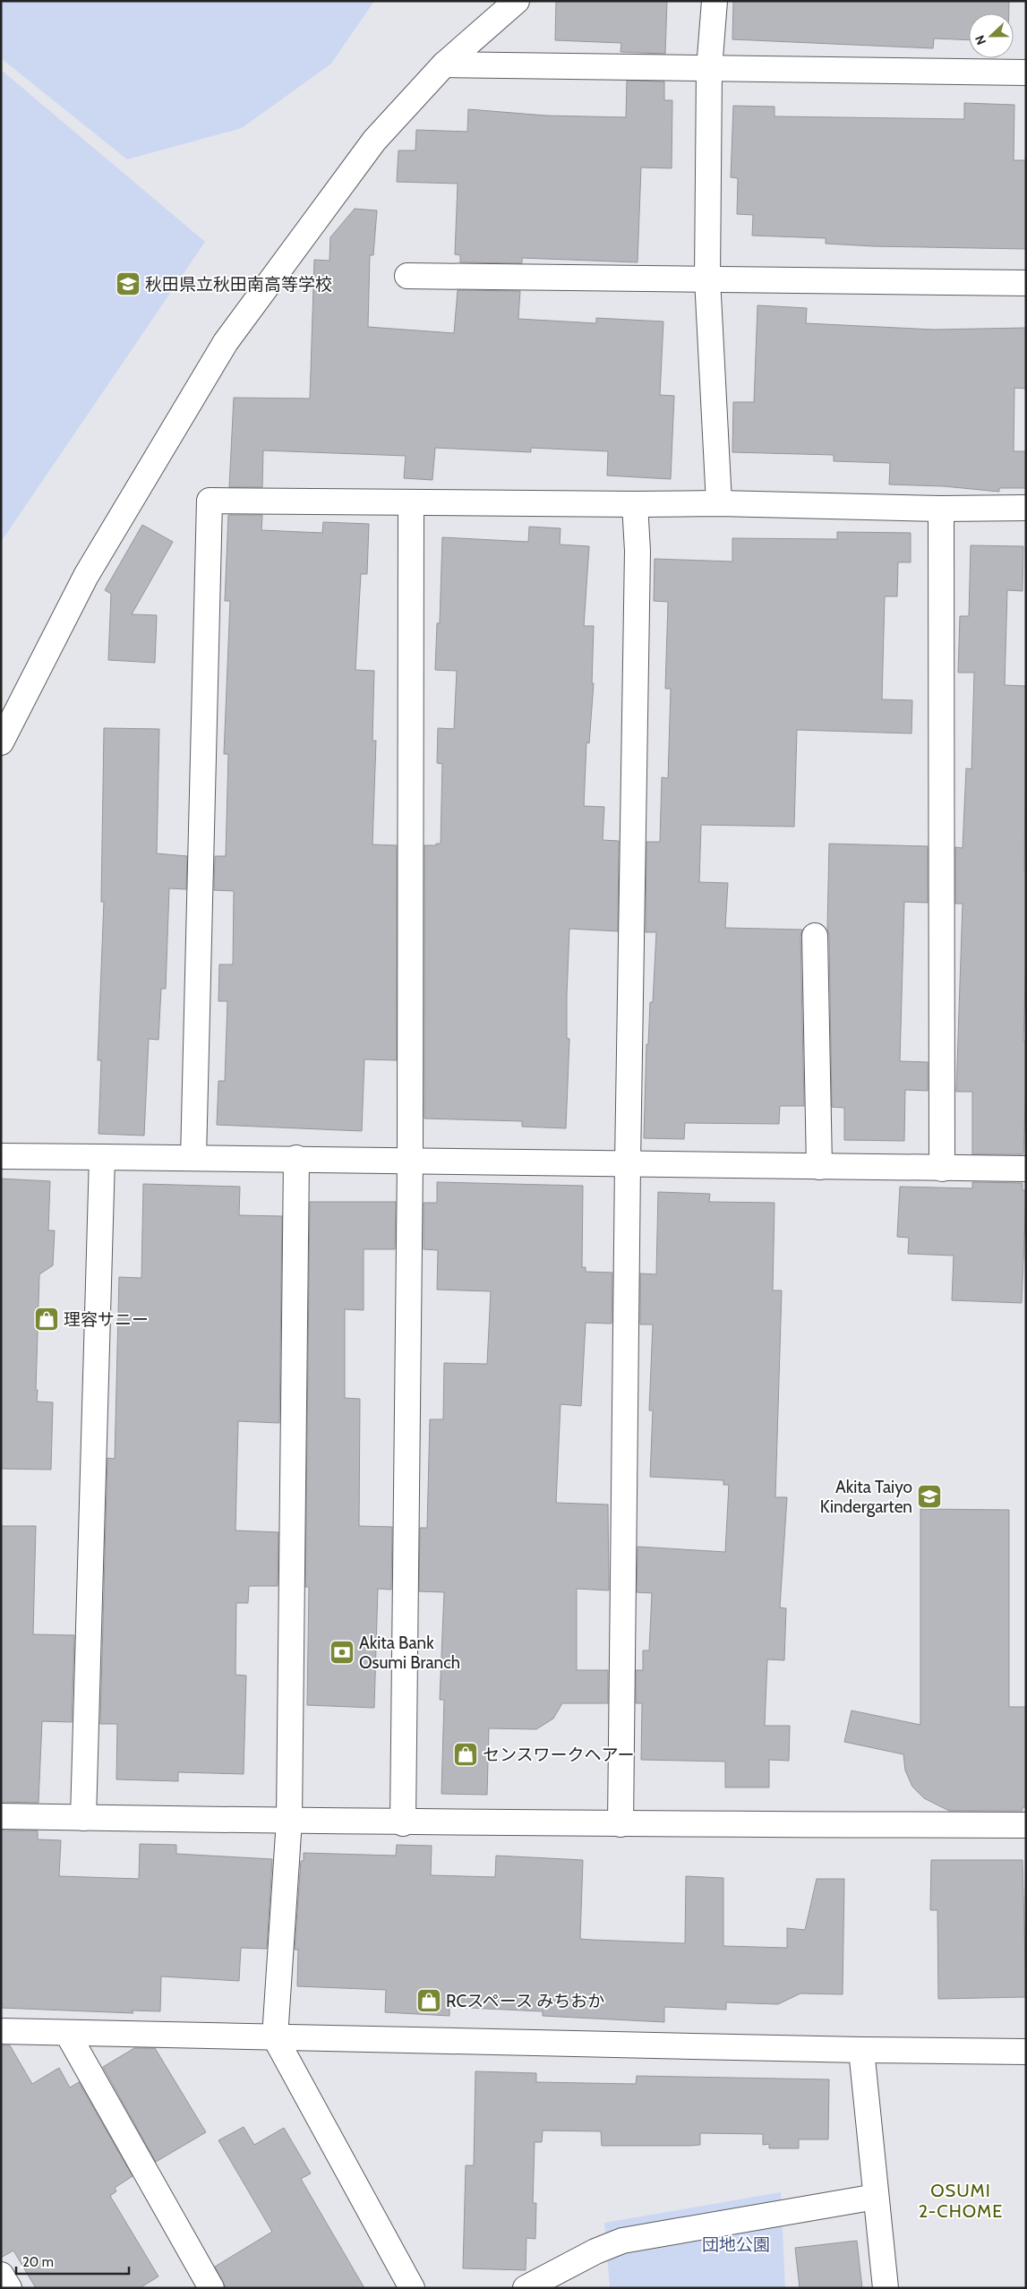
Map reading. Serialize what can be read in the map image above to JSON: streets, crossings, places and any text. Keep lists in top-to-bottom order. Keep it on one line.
{"districts":["OSUMI 2-CHOME"],"parks":["団地公園"],"places":{"school or university":["秋田県立秋田南高等学校","Akita Taiyo Kindergarten"],"shop":["理容サニー","センスワークヘアー","RCスペース みちおか"],"bank":["Akita Bank Osumi Branch"]},"scale_bar":"20 m","north":"left"}
